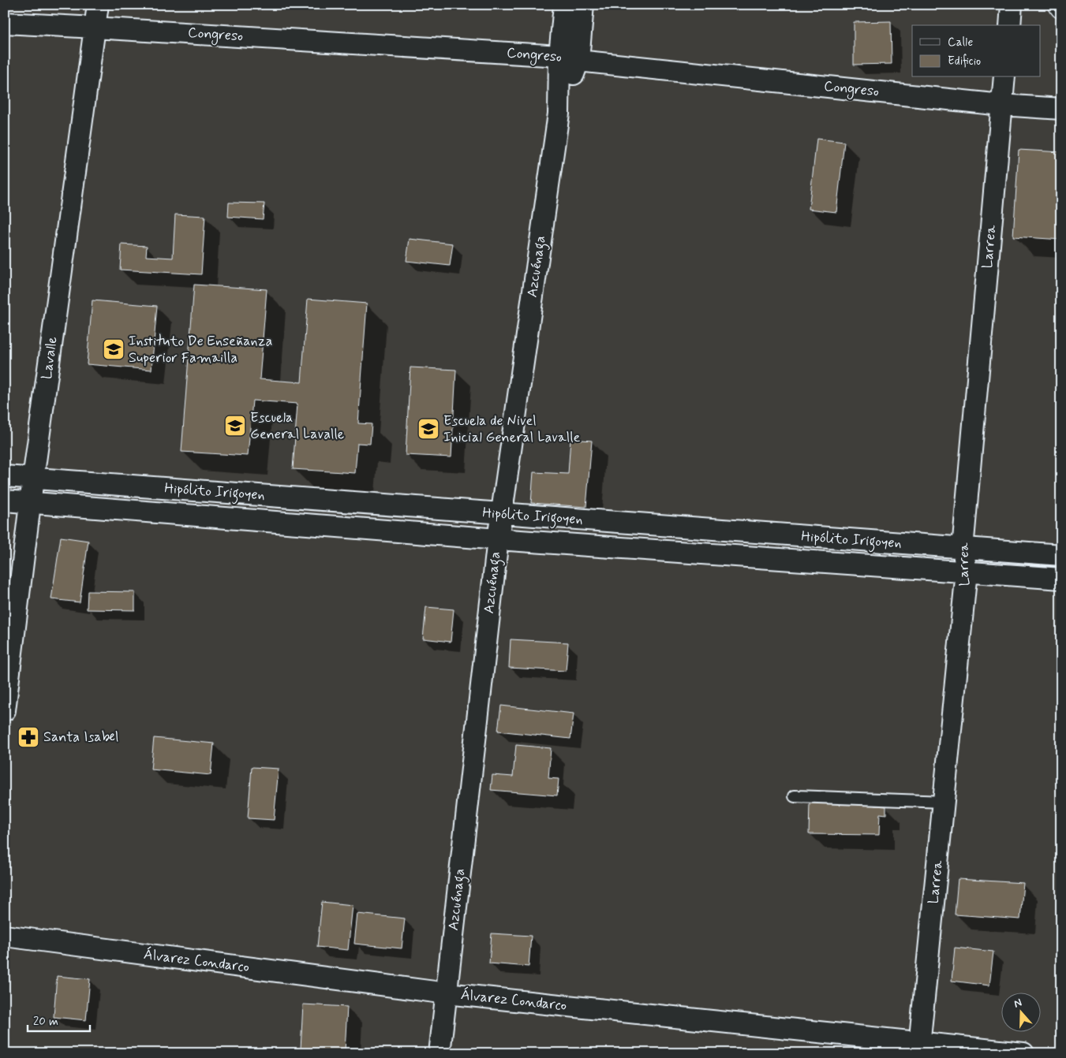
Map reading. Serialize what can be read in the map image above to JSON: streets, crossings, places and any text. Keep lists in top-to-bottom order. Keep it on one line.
{"streets":{"street":["Congreso","Larrea","Azcuénaga","Lavalle","Hipólito Irigoyen","Álvarez Condarco"]},"crossings":[["Congreso","Larrea"],["Congreso","Azcuénaga"],["Congreso","Lavalle"],["Larrea","Hipólito Irigoyen"],["Larrea","Álvarez Condarco"],["Azcuénaga","Hipólito Irigoyen"],["Azcuénaga","Álvarez Condarco"],["Lavalle","Hipólito Irigoyen"]],"places":{"school or university":["Instituto De Enseñanza Superior Famailla","Escuela General Lavalle","Escuela de Nivel Inicial General Lavalle"],"pharmacy":["Santa Isabel"]},"legend":["Calle","Edificio"],"scale_bar":"20 m","north":"top"}
